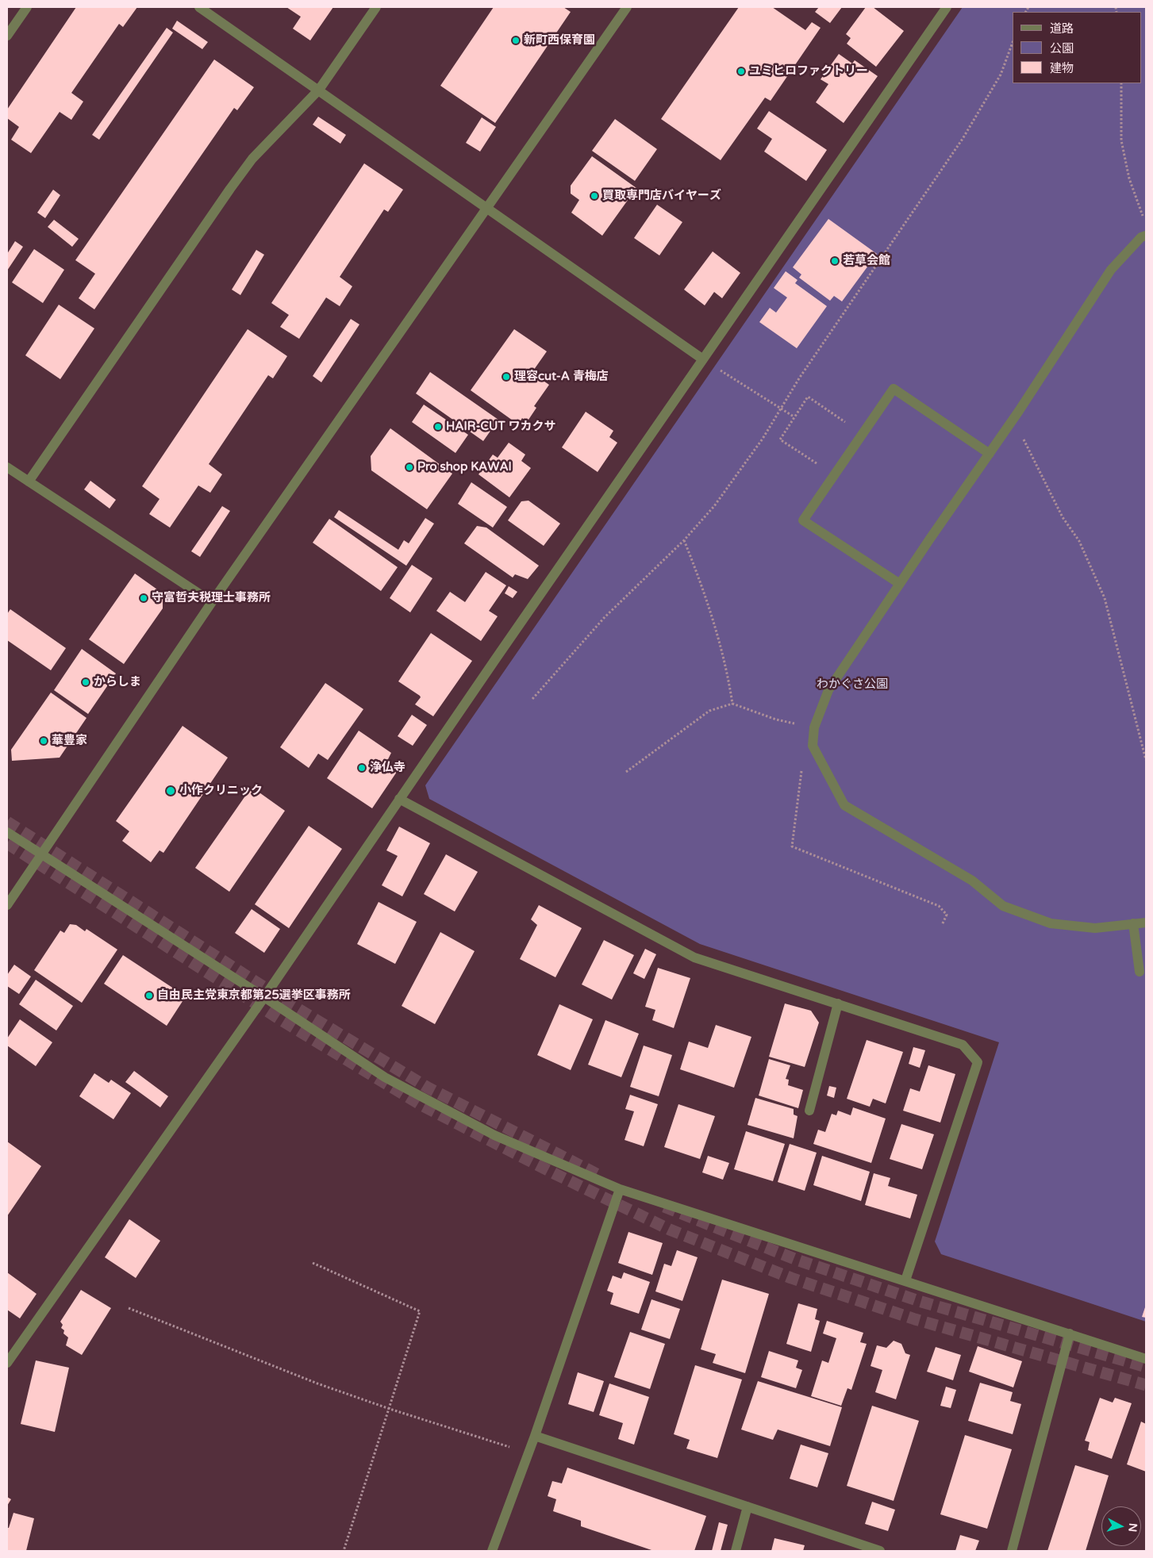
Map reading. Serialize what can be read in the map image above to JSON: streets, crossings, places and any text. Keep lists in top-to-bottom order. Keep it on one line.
{"parks":["わかぐさ公園"],"places":["新町西保育園","ユミヒロファクトリー","買取専門店バイヤーズ","若草会館","理容cut-A 青梅店","HAIR-CUT ワカクサ","Pro shop KAWAI","守富哲夫税理士事務所","からしま","華豊家","浄仏寺","小作クリニック","自由民主党東京都第25選挙区事務所"],"legend":["道路","公園","建物"],"north":"right"}
